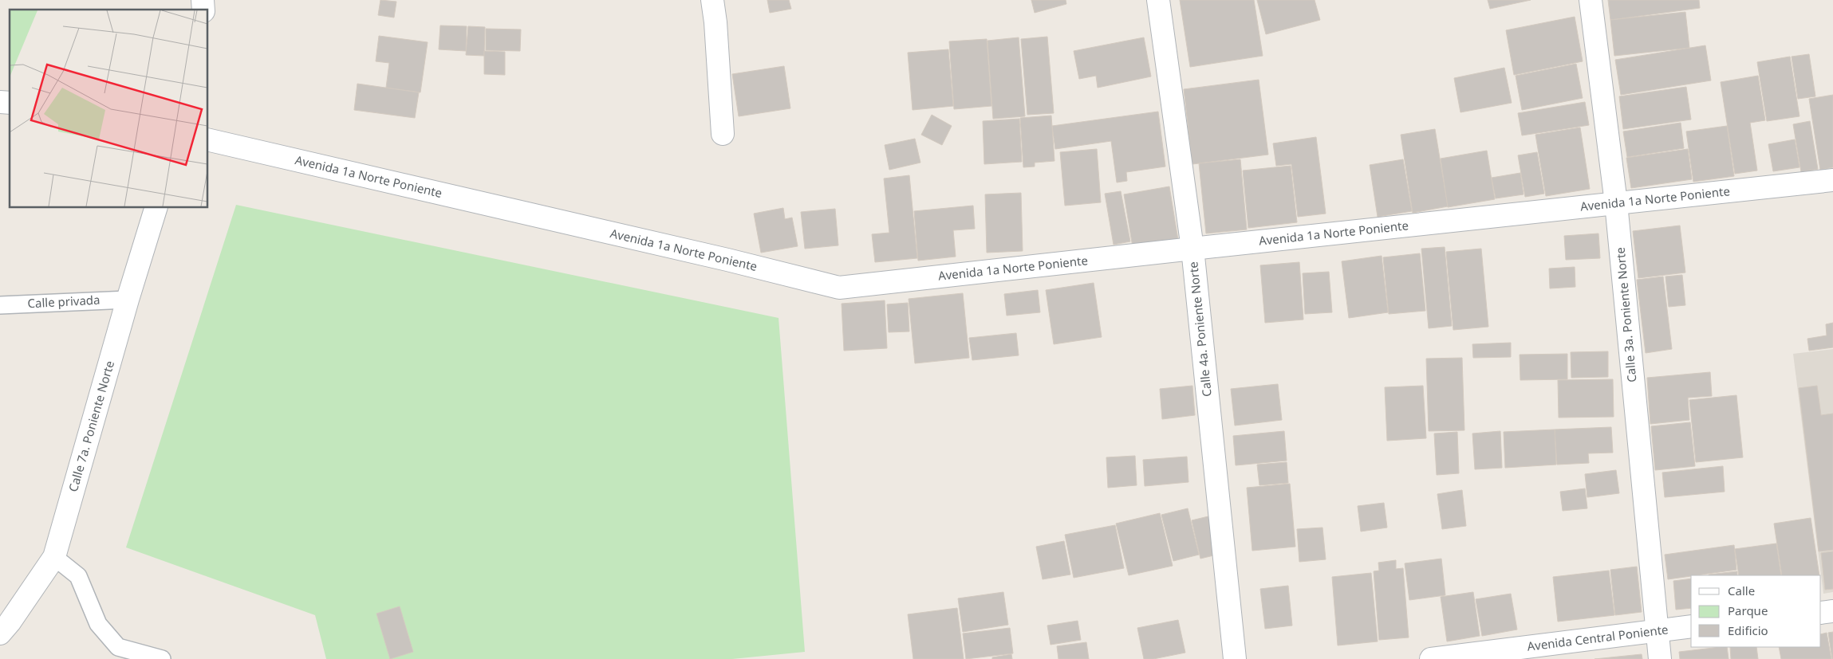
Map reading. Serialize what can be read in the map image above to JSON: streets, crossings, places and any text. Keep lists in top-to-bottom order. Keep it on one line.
{"streets":{"street":["Avenida 1a Norte Poniente","Calle 3a. Poniente Norte","Calle 4a. Poniente Norte","Calle 7a. Poniente Norte","Avenida Central Poniente"],"lane":["Calle privada"]},"crossings":[["Avenida 1a Norte Poniente","Calle 3a. Poniente Norte"],["Avenida 1a Norte Poniente","Calle 4a. Poniente Norte"],["Calle privada","Calle 7a. Poniente Norte"],["Calle 3a. Poniente Norte","Avenida Central Poniente"]],"legend":["Calle","Parque","Edificio"]}
